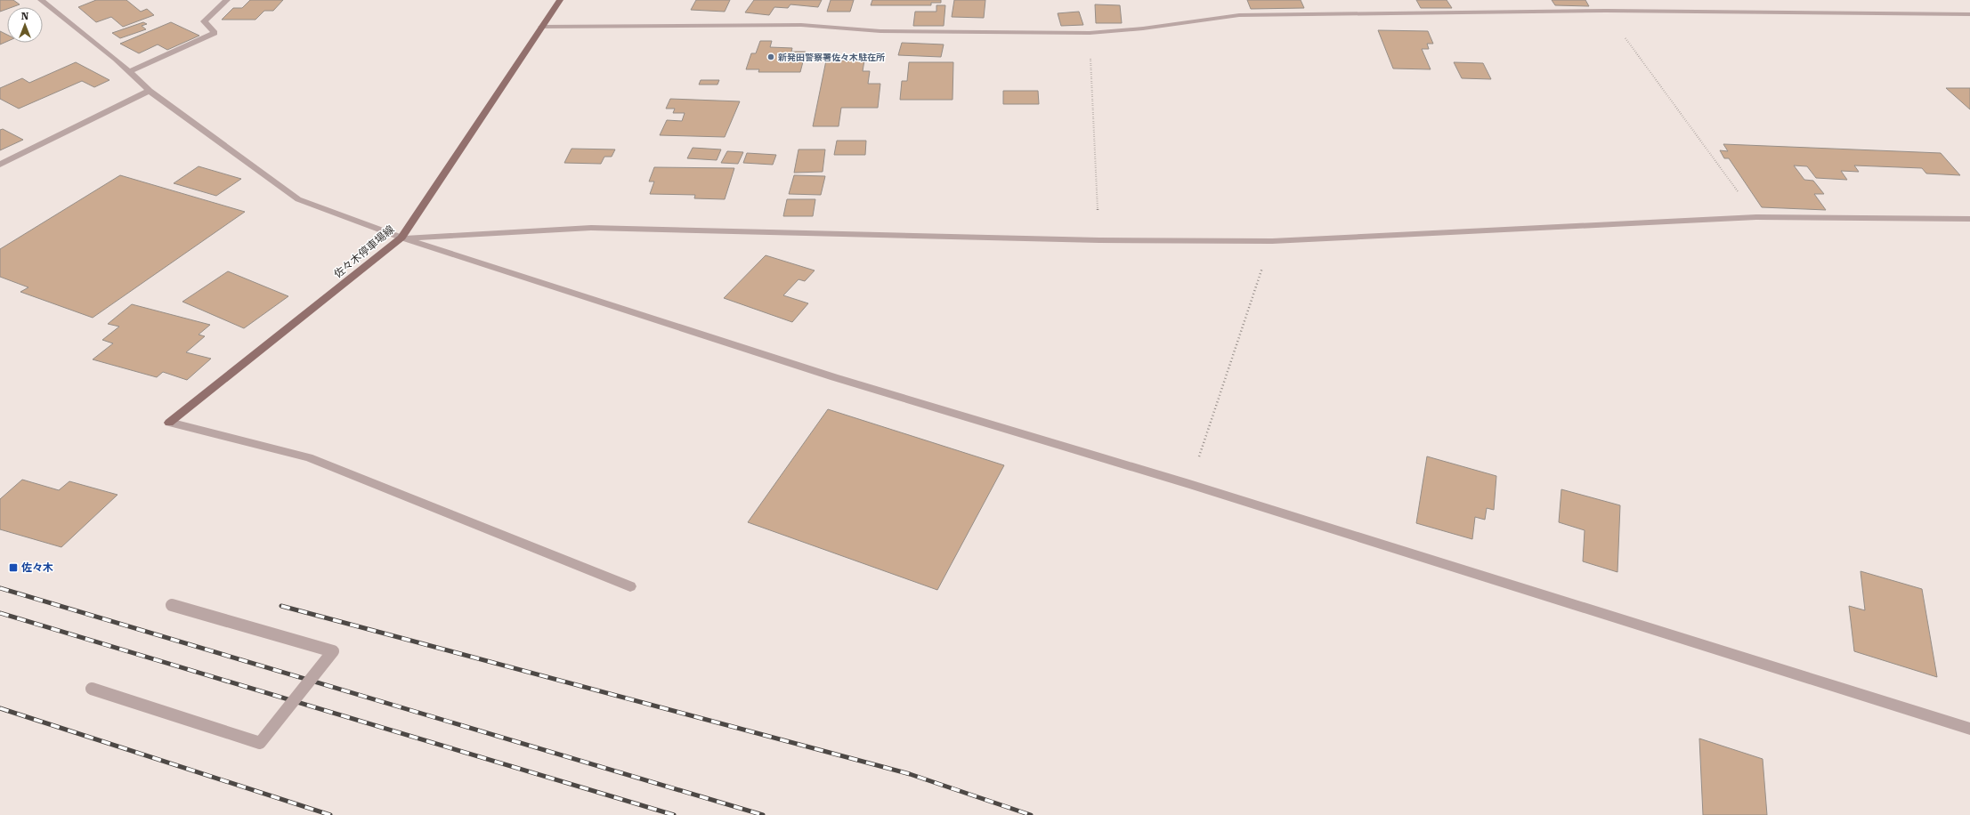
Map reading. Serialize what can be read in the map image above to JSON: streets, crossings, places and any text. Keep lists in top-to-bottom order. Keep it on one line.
{"streets":{"main road":["佐々木停車場線"]},"places":{"other":["新発田警察署佐々木駐在所"],"transit":["佐々木"]},"north":"top"}
